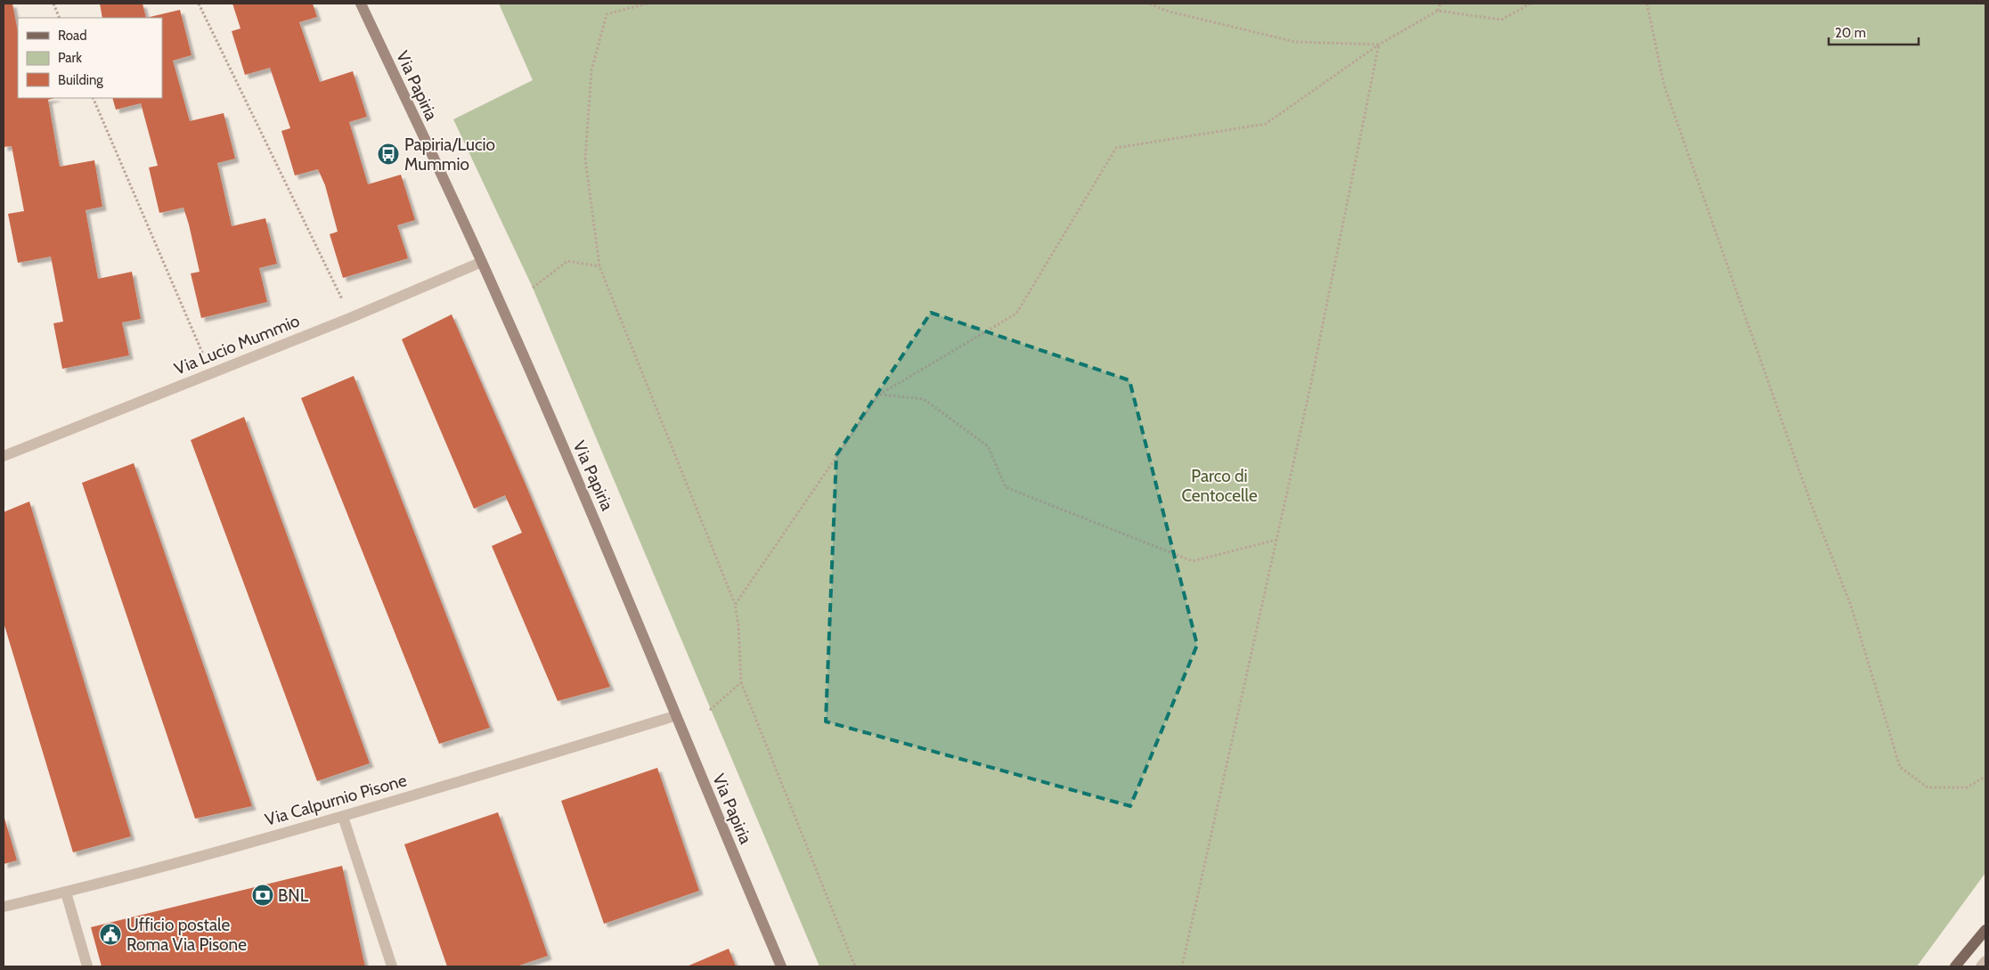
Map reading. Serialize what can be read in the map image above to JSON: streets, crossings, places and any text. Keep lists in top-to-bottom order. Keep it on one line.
{"streets":{"street":["Via Papiria","Via Lucio Mummio","Via Calpurnio Pisone"]},"crossings":[["Via Papiria","Via Lucio Mummio"],["Via Papiria","Via Calpurnio Pisone"]],"parks":["Parco di Centocelle"],"places":{"bus stop":["Papiria/Lucio Mummio"],"bank":["BNL"],"public building":["Ufficio postale Roma Via Pisone"]},"legend":["Road","Park","Building"],"scale_bar":"20 m"}
